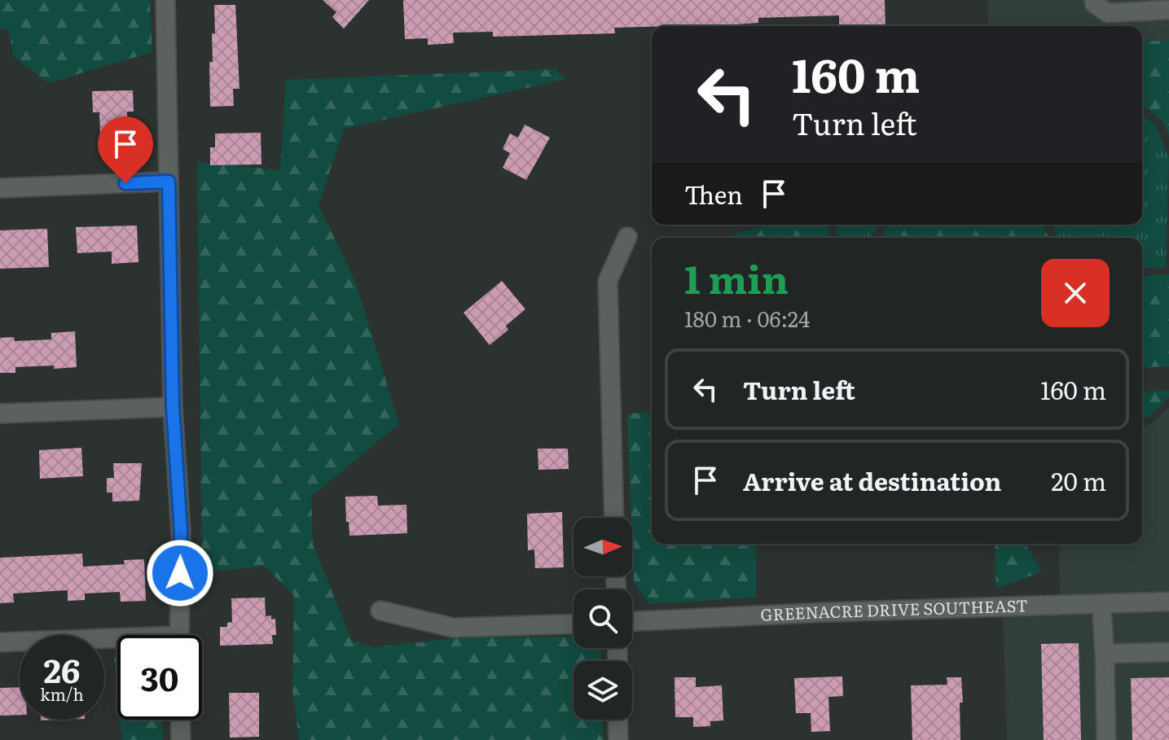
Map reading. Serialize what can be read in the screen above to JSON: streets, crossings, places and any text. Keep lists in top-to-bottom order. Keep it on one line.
{"streets":{"street":["GREENACRE DRIVE SOUTHEAST"]},"north":"right","page":{"turn":["160 m","Turn left"],"then":"Then","heading":["1 min","180 m · 06:24"],"list":[{"name":"Turn left","value":"160 m"},{"name":"Arrive at destination","value":"20 m"}],"speed":"26 km/h","limit":"30"}}
